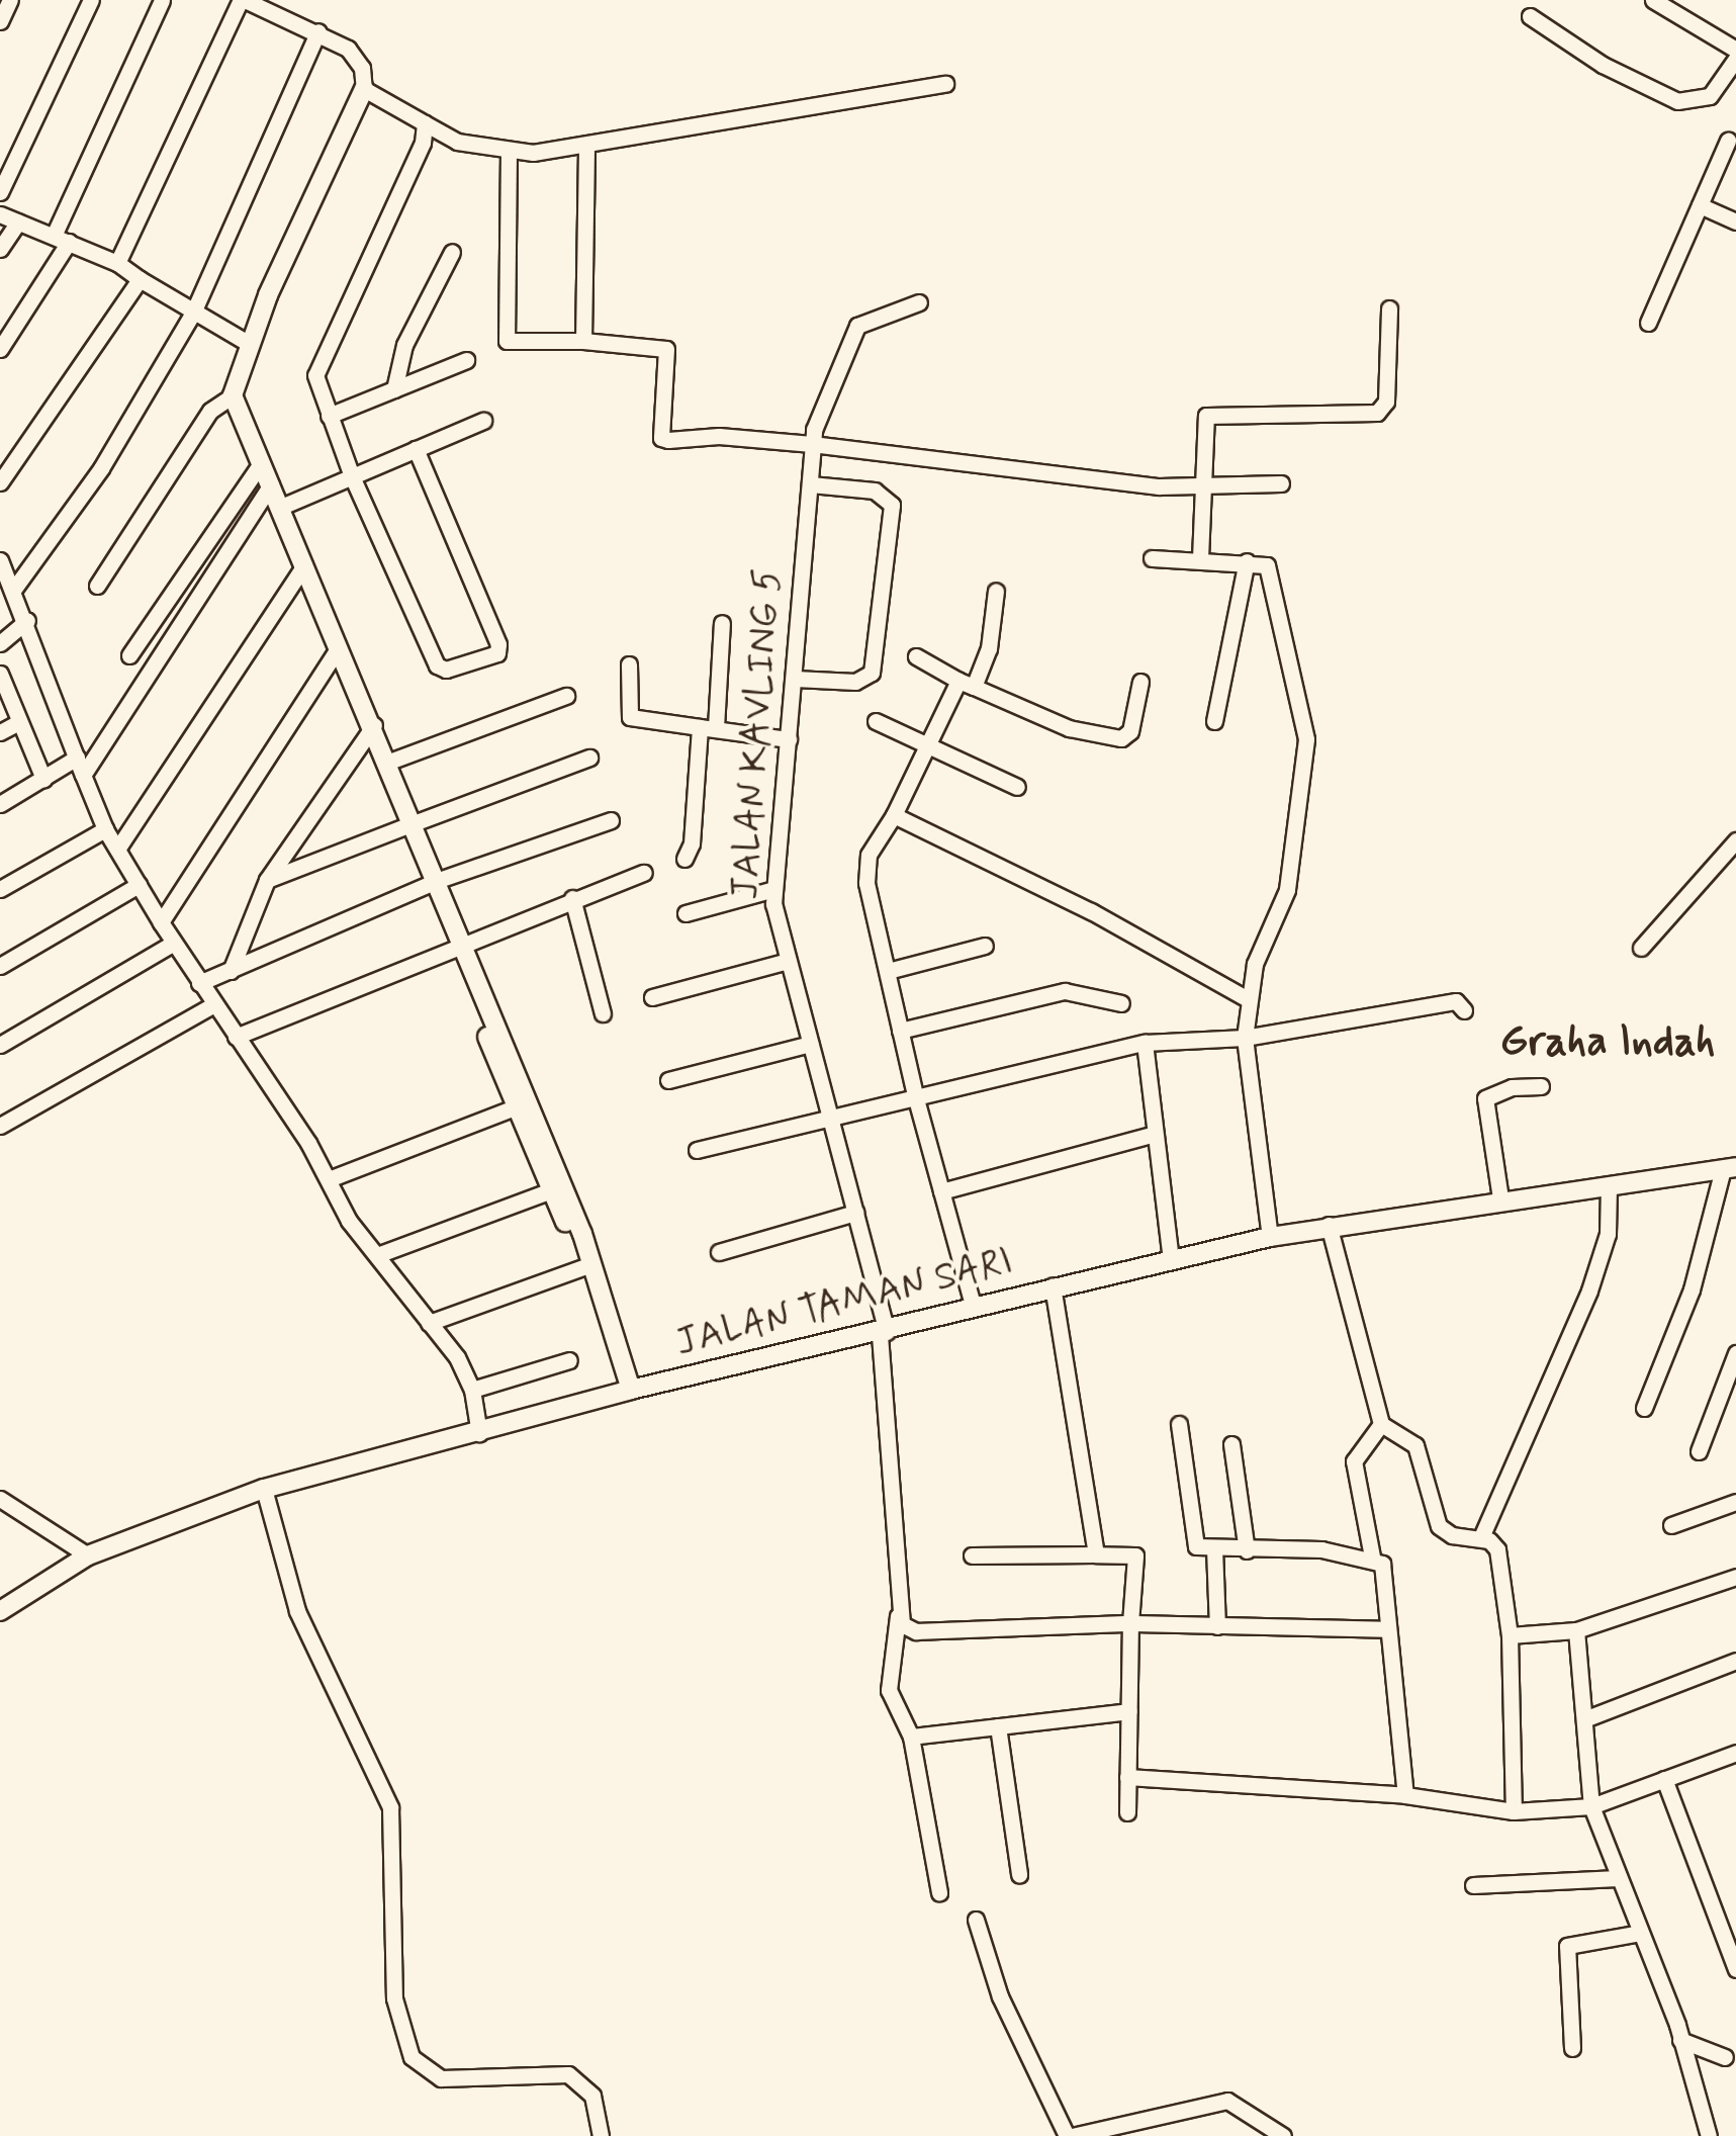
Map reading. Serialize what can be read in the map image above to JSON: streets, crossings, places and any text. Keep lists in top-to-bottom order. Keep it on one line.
{"streets":{"street":["JALAN KAVLING 5","JALAN TAMAN SARI"]},"crossings":[["JALAN KAVLING 5","JALAN TAMAN SARI"]],"districts":["Graha Indah"]}
